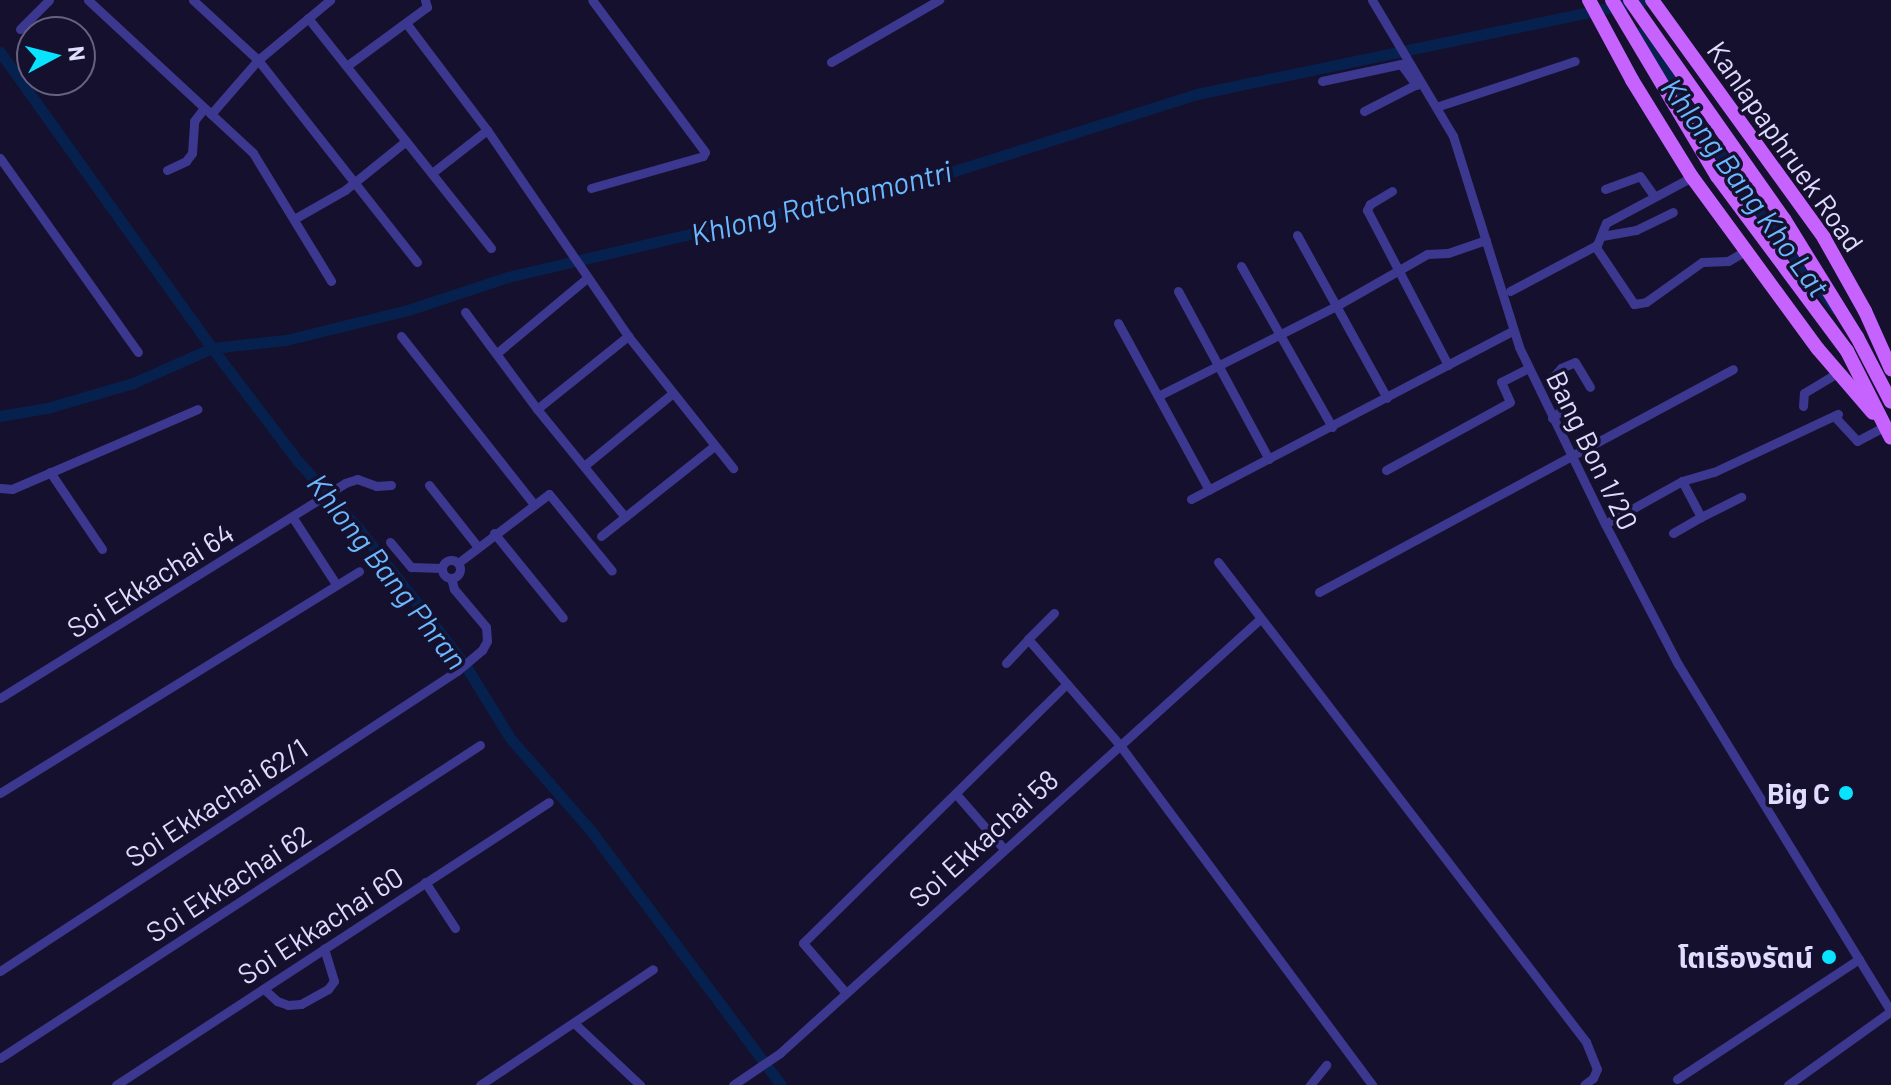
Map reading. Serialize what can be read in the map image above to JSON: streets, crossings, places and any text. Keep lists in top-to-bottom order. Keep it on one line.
{"streets":{"main road":["Kanlapaphruek Road"],"street":["Bang Bon 1/20","Soi Ekkachai 64","Soi Ekkachai 62/1","Soi Ekkachai 58","Soi Ekkachai 62","Soi Ekkachai 60"]},"water":["Khlong Bang Kho Lat","Khlong Ratchamontri","Khlong Bang Phran"],"places":["Big C","โตเรืองรัตน์"],"north":"right"}
